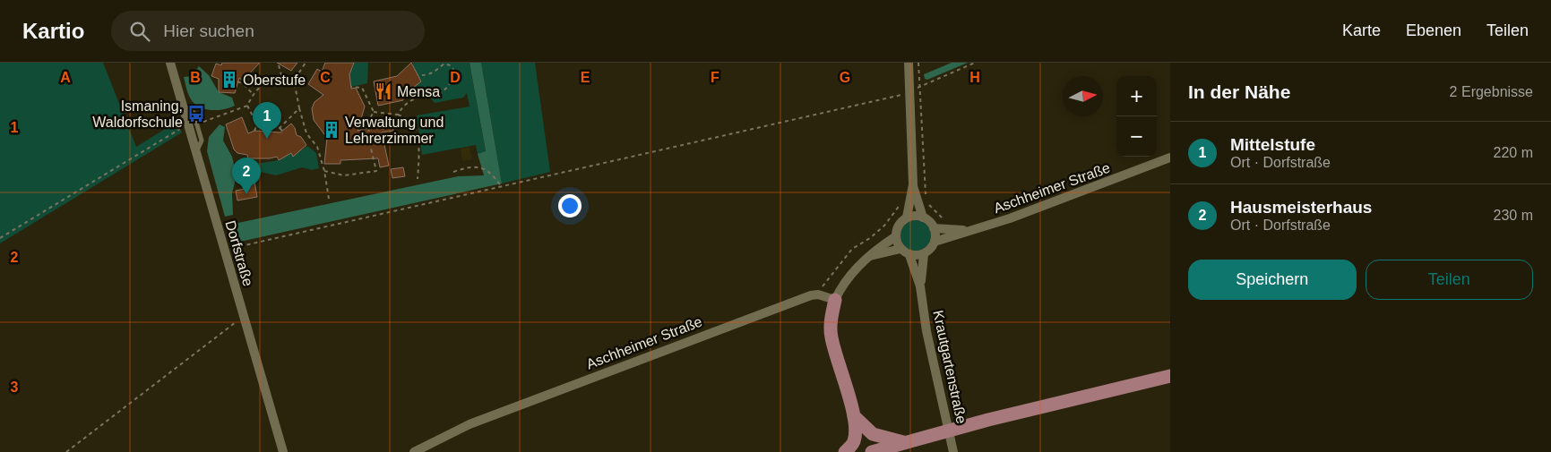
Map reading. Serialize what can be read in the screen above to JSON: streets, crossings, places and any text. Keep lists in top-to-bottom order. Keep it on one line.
{"streets":{"street":["Aschheimer Straße","Dorfstraße","Krautgartenstraße"]},"crossings":[["Aschheimer Straße","Krautgartenstraße"]],"places":{"building":["Oberstufe","Verwaltung und Lehrerzimmer"],"restaurant":["Mensa"],"bus stop":["Ismaning, Waldorfschule"]},"north":"right","page":{"header":"Kartio","search":"Hier suchen","nav":["Karte","Ebenen","Teilen"],"heading":["In der Nähe","2 Ergebnisse"],"map_buttons":["+","−"],"pins":["1","2"],"list":[{"mark":"1","name":"Mittelstufe","note":"Ort · Dorfstraße","value":"220 m"},{"mark":"2","name":"Hausmeisterhaus","note":"Ort · Dorfstraße","value":"230 m"}],"buttons":["Speichern","Teilen"]},"grid":{"columns":["A","B","C","D","E","F","G","H"],"rows":["1","2","3"]}}
